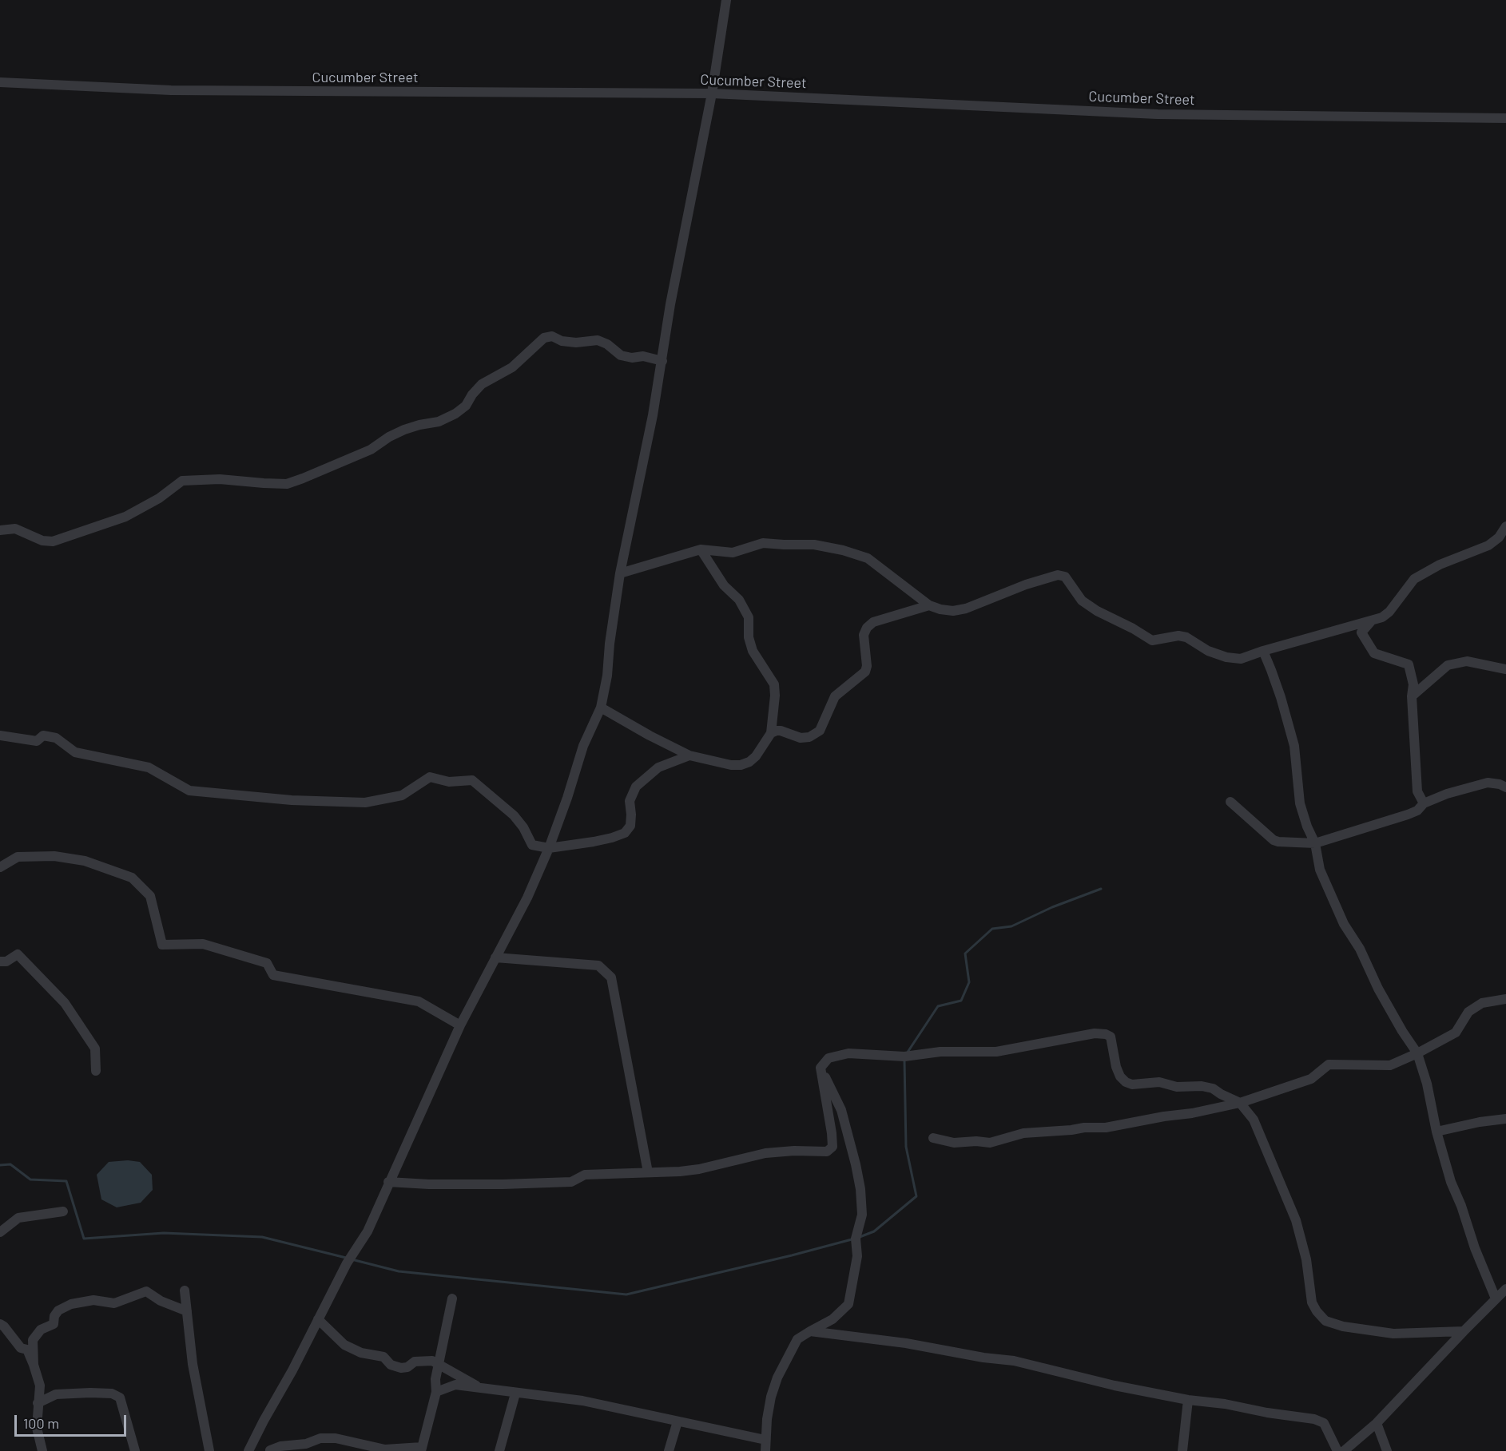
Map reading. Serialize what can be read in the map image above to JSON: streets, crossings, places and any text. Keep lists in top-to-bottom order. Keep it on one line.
{"streets":{"street":["Cucumber Street"]},"scale_bar":"100 m"}
